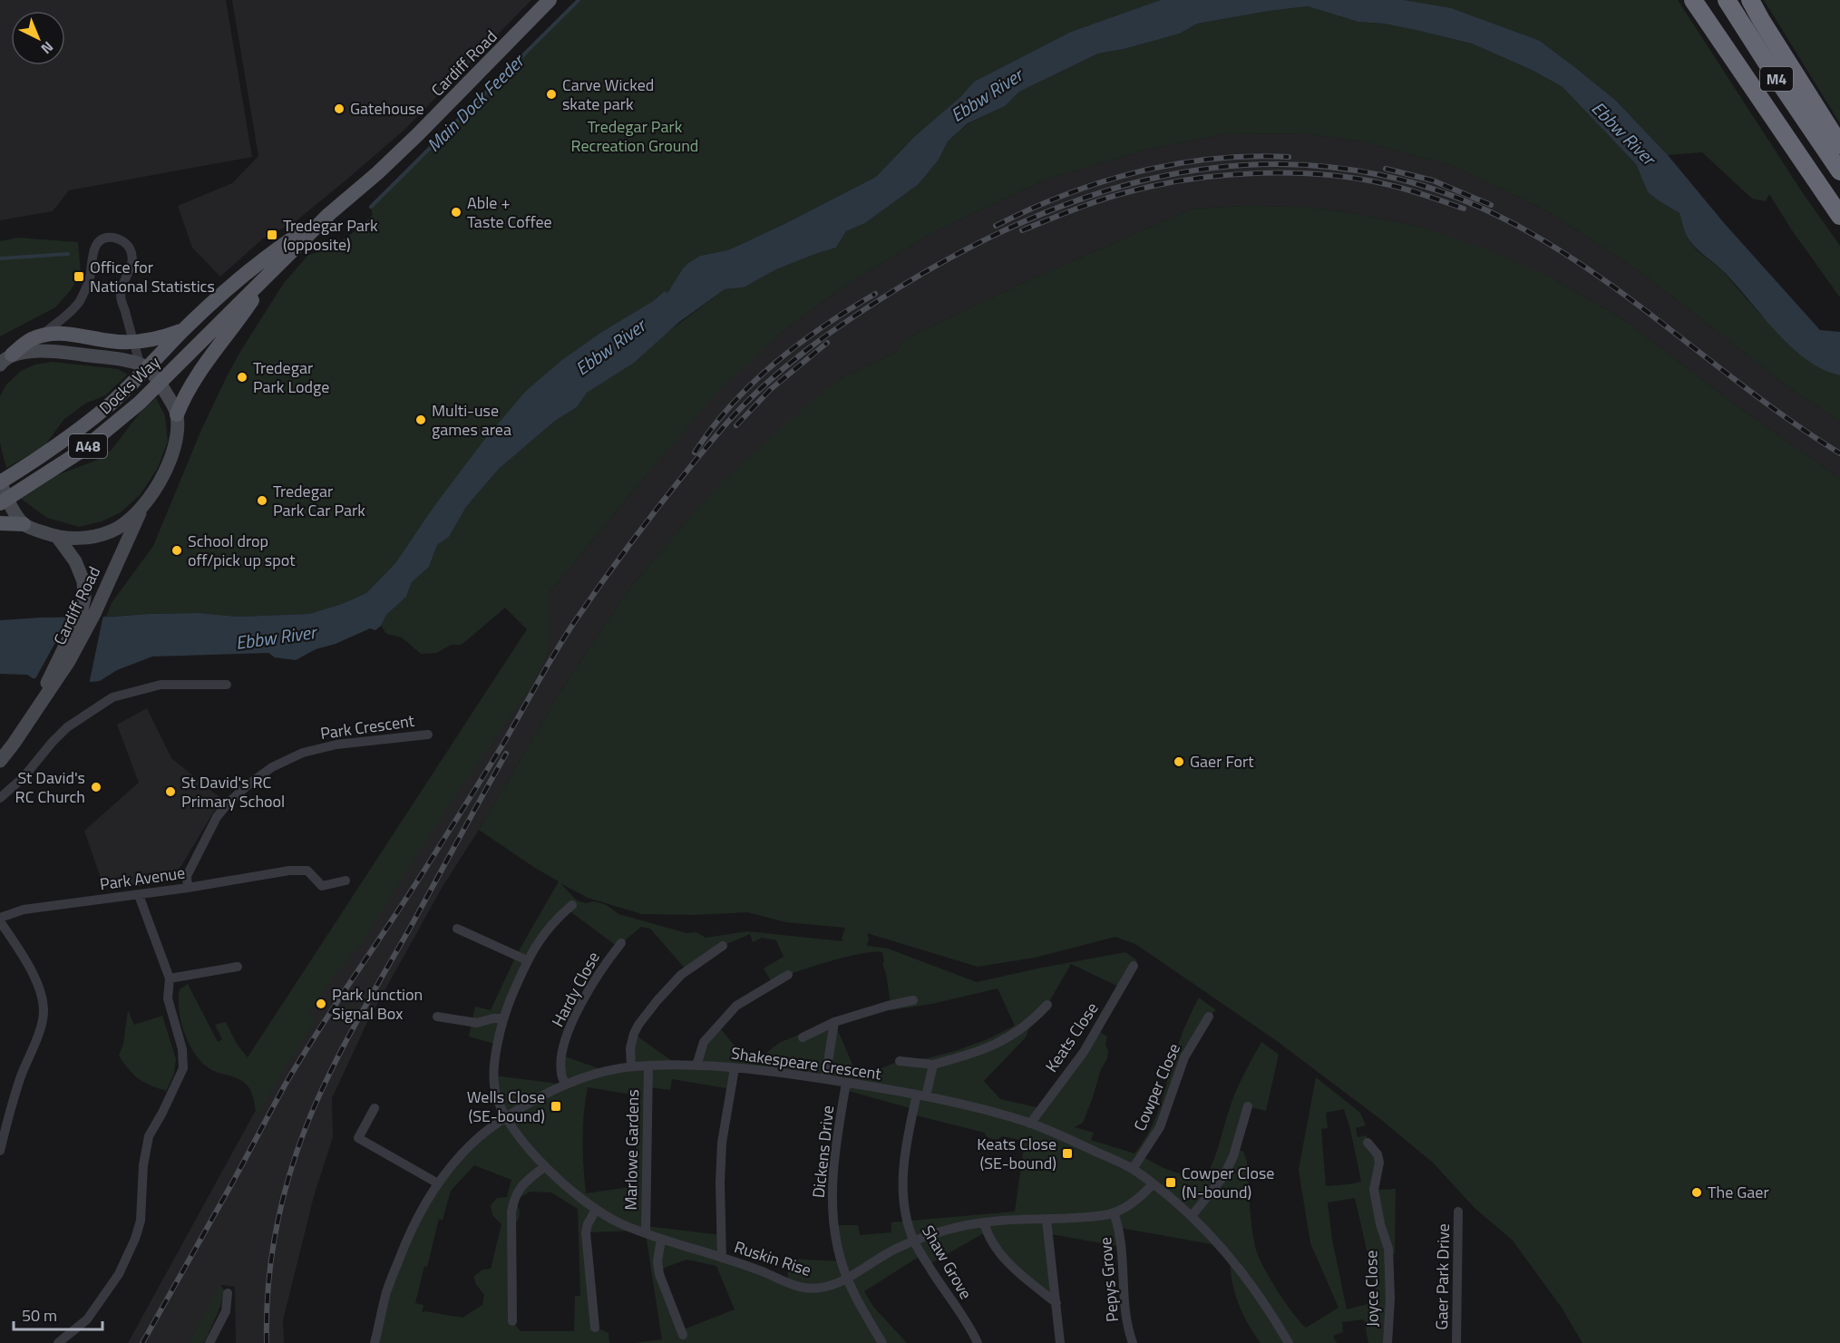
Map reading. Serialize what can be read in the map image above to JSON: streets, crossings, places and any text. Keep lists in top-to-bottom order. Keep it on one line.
{"streets":{"highway":["M4"],"main road":["Cardiff Road","Docks Way","A48"],"street":["Park Crescent","Park Avenue","Hardy Close","Keats Close","Shakespeare Crescent","Cowper Close","Marlowe Gardens","Dickens Drive","Ruskin Rise","Shaw Grove","Gaer Park Drive","Pepys Grove","Joyce Close"]},"crossings":[["Cardiff Road","Docks Way"],["Cardiff Road","A48"],["Docks Way","A48"],["Park Crescent","Park Avenue"],["Hardy Close","Shakespeare Crescent"],["Keats Close","Shakespeare Crescent"],["Shakespeare Crescent","Cowper Close"],["Shakespeare Crescent","Marlowe Gardens"],["Shakespeare Crescent","Dickens Drive"],["Shakespeare Crescent","Ruskin Rise"],["Shakespeare Crescent","Shaw Grove"],["Marlowe Gardens","Ruskin Rise"],["Dickens Drive","Ruskin Rise"],["Ruskin Rise","Shaw Grove"],["Ruskin Rise","Pepys Grove"]],"water":["Ebbw River","Main Dock Feeder"],"parks":["Tredegar Park Recreation Ground"],"places":{"other":["Carve Wicked skate park","Gatehouse","Able + Taste Coffee","Tredegar Park Lodge","Multi-use games area","Tredegar Park Car Park","School drop off/pick up spot","Gaer Fort","St David's RC Church","St David's RC Primary School","Park Junction Signal Box","The Gaer"],"transit":["Tredegar Park (opposite)","Office for National Statistics","Wells Close (SE-bound)","Keats Close (SE-bound)","Cowper Close (N-bound)"]},"scale_bar":"50 m","north":"bottom right"}
